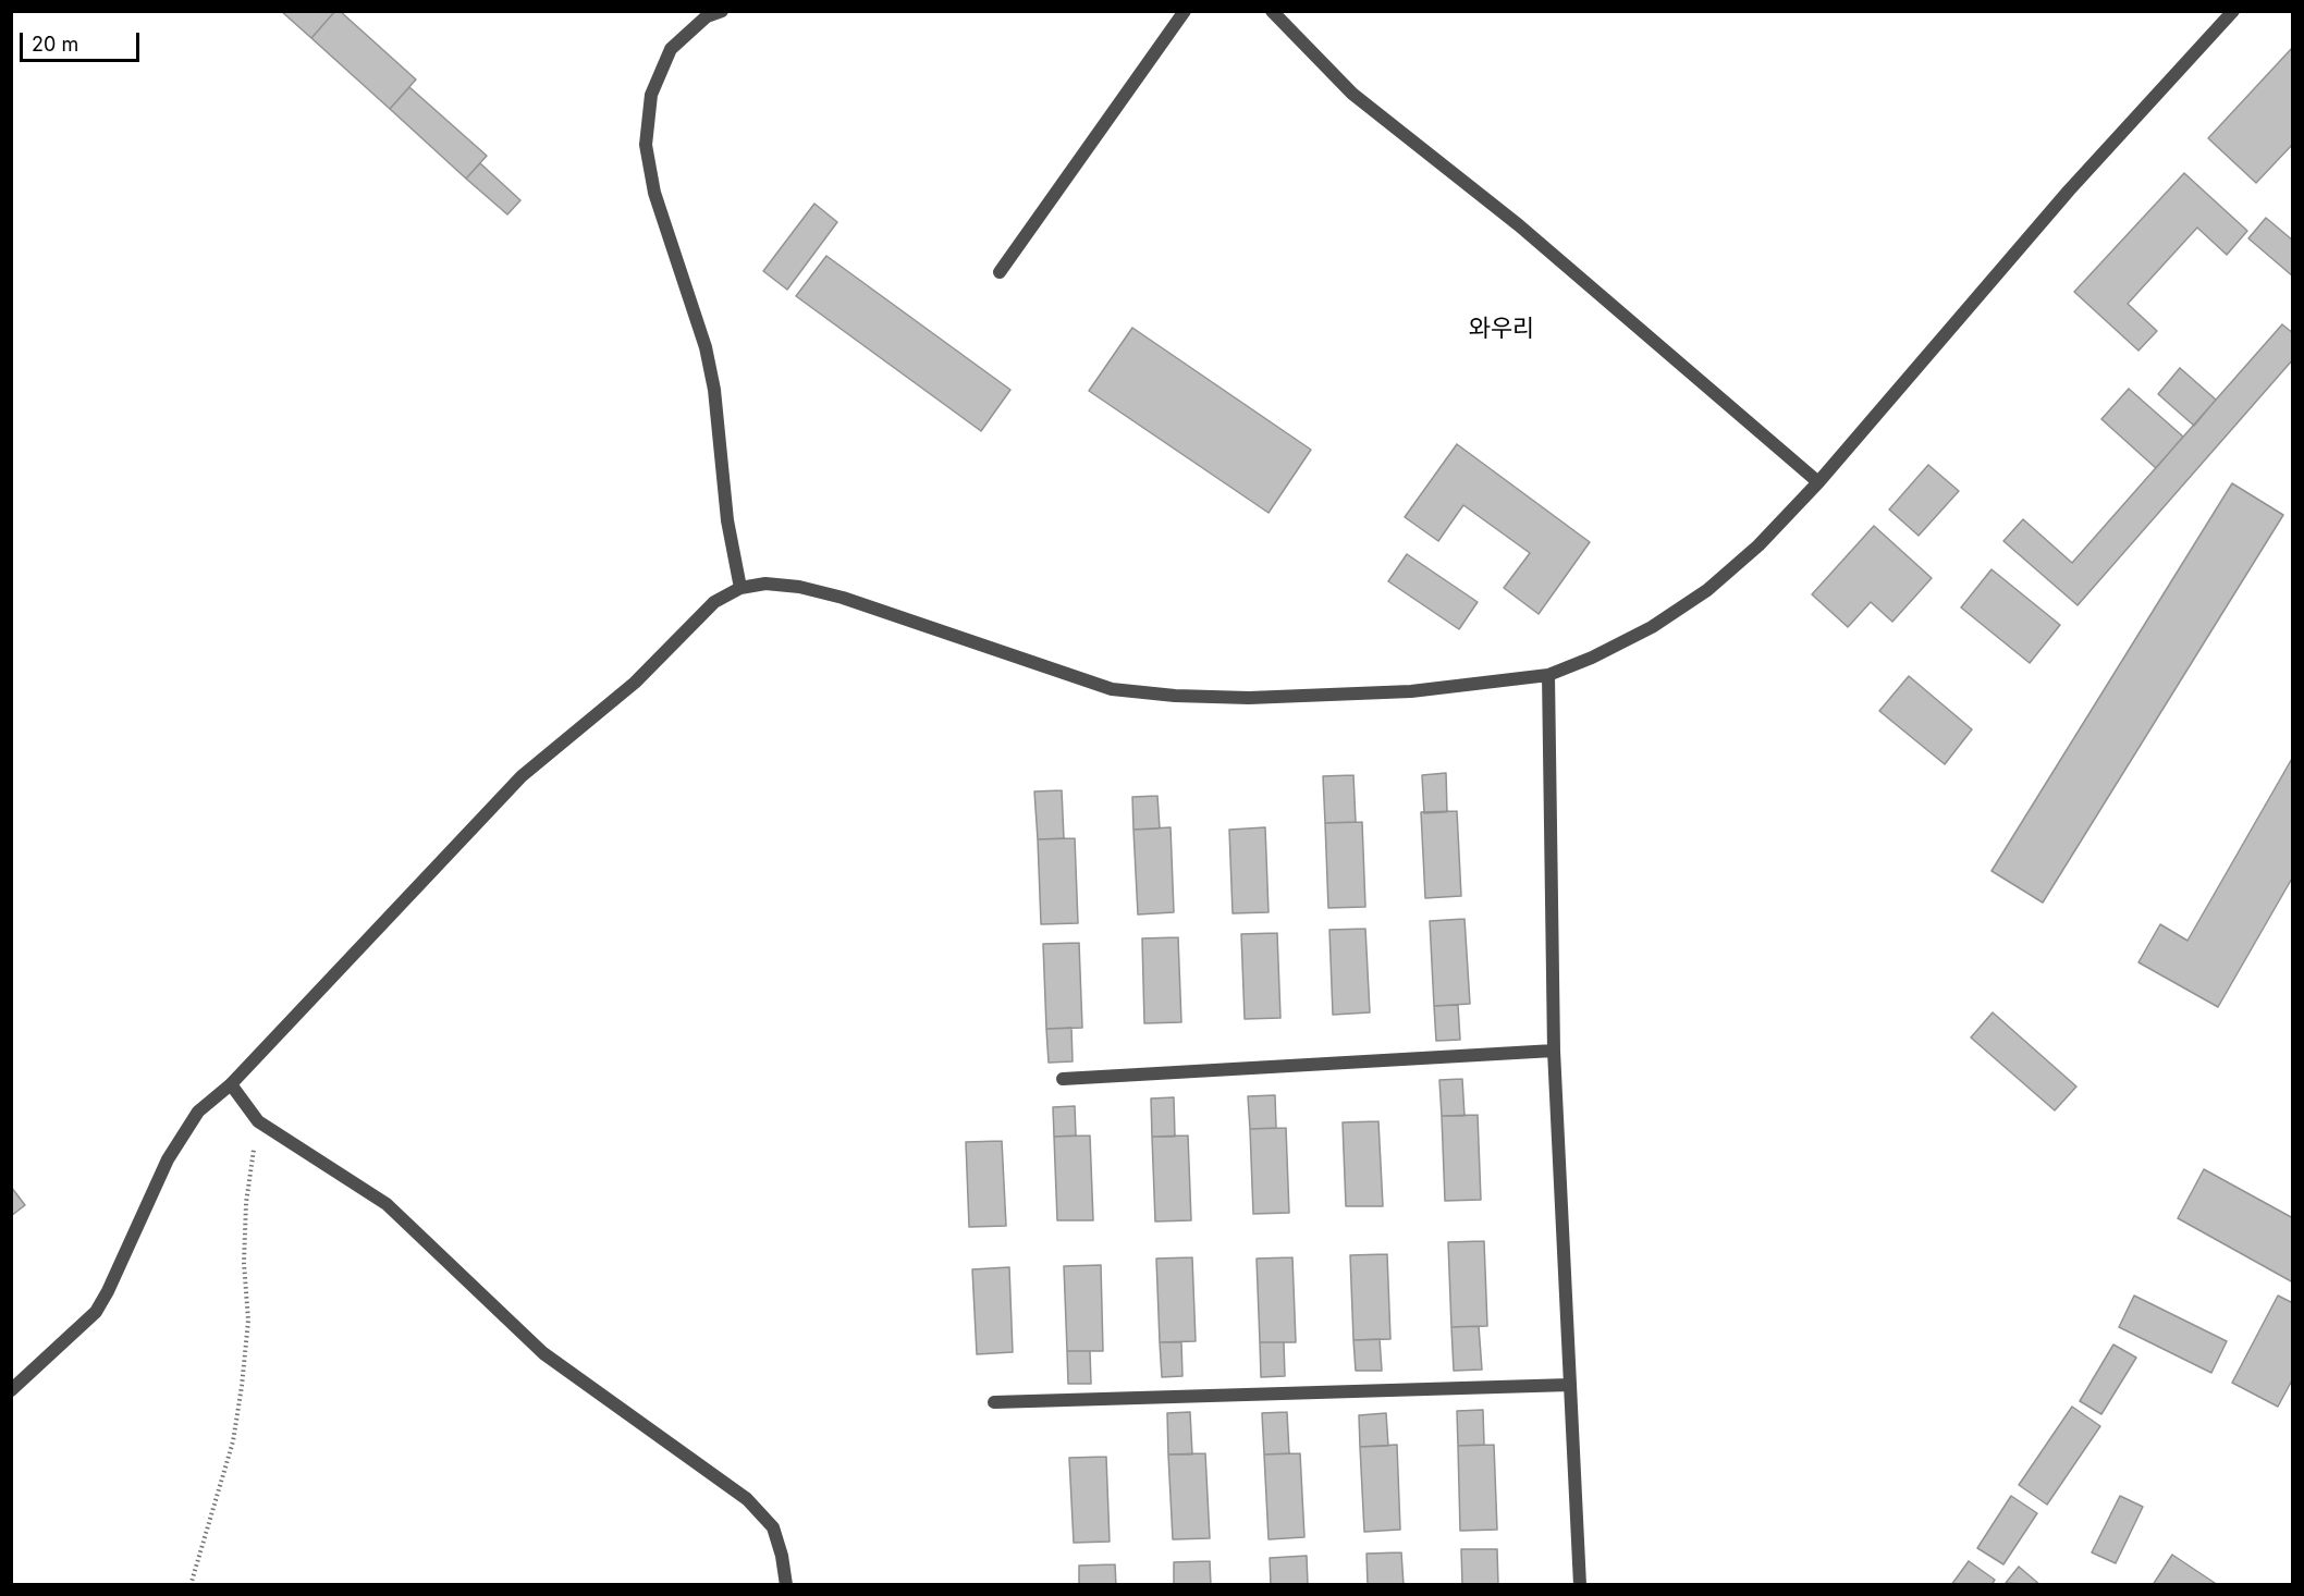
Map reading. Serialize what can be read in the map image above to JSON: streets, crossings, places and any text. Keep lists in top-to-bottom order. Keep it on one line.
{"districts":["와우리"],"scale_bar":"20 m"}
